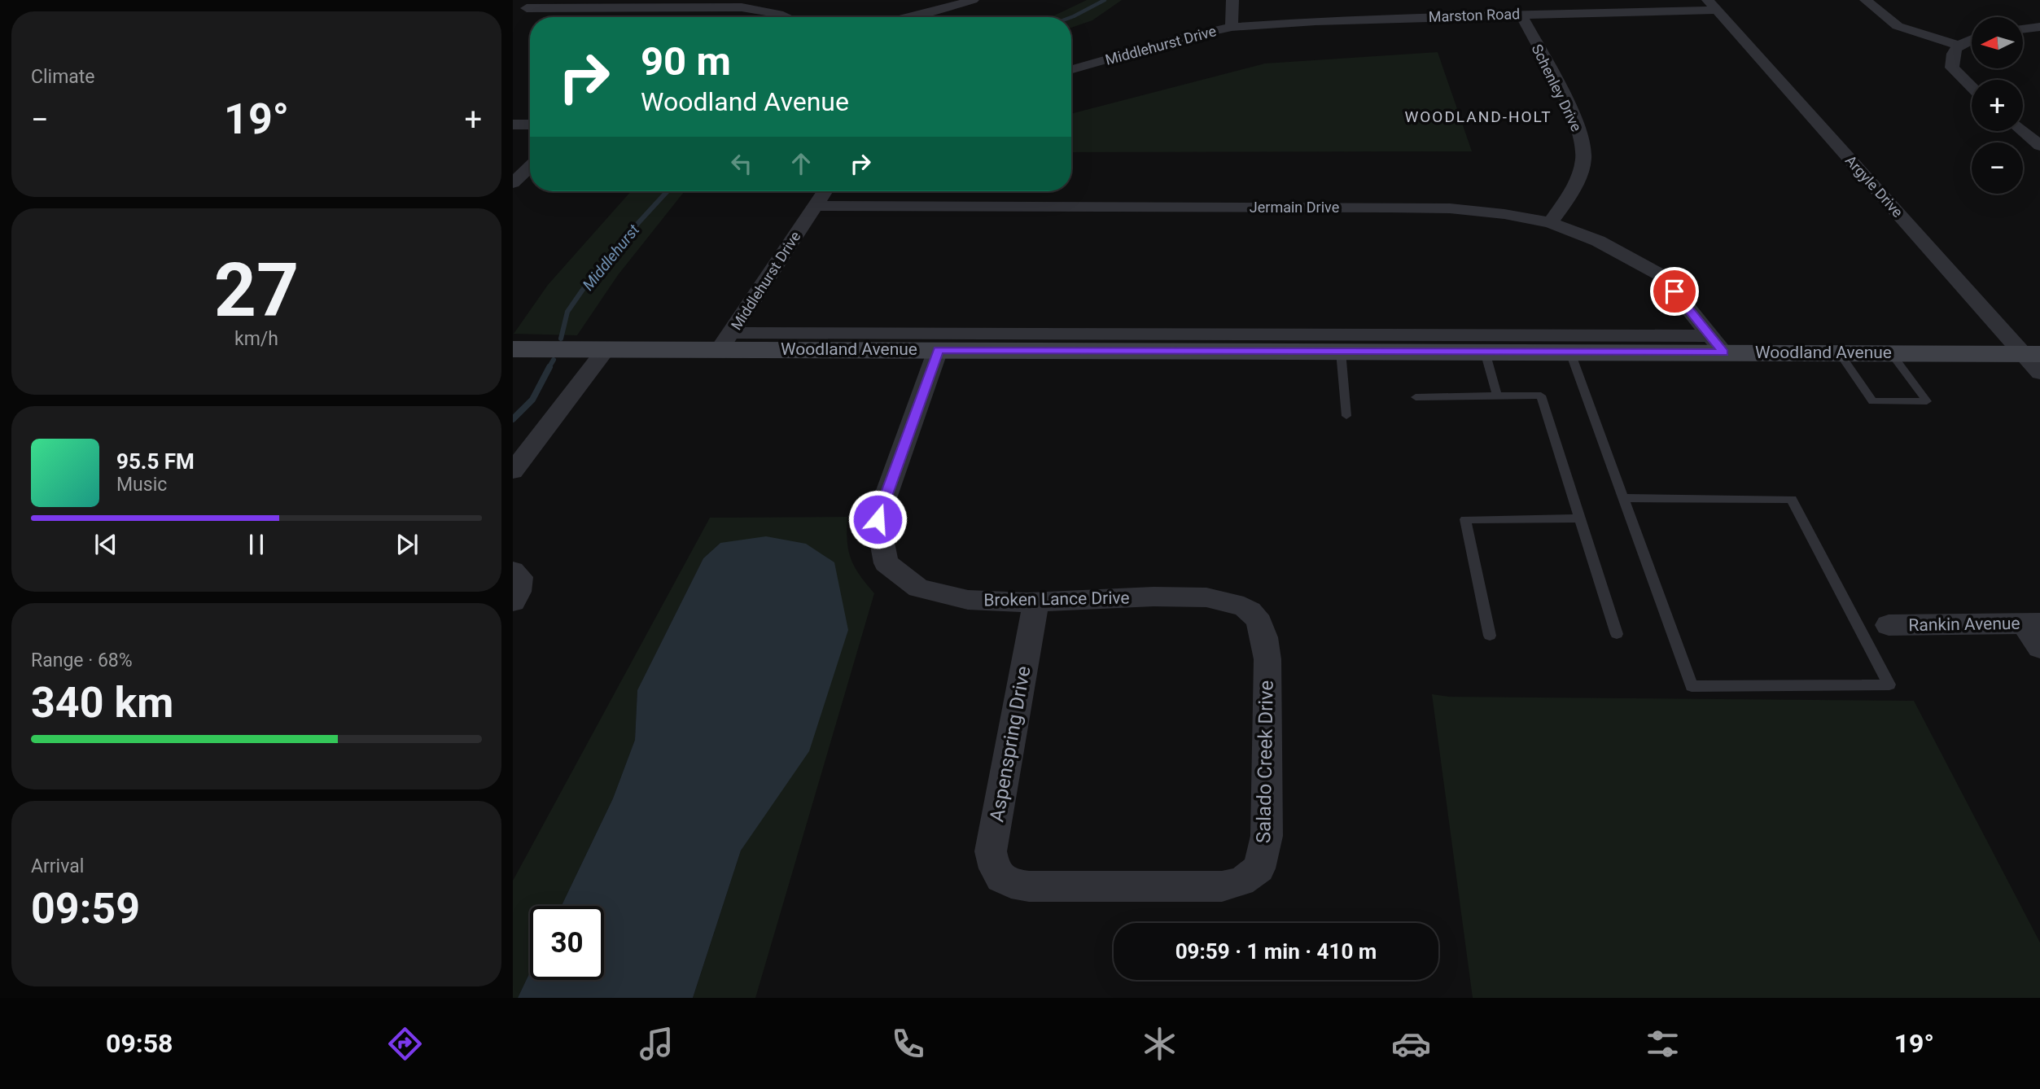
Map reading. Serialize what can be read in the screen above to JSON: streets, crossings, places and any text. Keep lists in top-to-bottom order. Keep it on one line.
{"streets":{"street":["Marston Road","Middlehurst Drive","Schenley Drive","Argyle Drive","Jermain Drive","Woodland Avenue","Broken Lance Drive","Rankin Avenue","Aspenspring Drive","Salado Creek Drive"]},"crossings":[["Marston Road","Middlehurst Drive"],["Marston Road","Schenley Drive"],["Marston Road","Argyle Drive"],["Middlehurst Drive","Jermain Drive"],["Middlehurst Drive","Woodland Avenue"],["Schenley Drive","Jermain Drive"],["Argyle Drive","Woodland Avenue"],["Jermain Drive","Woodland Avenue"],["Woodland Avenue","Broken Lance Drive"],["Broken Lance Drive","Aspenspring Drive"],["Broken Lance Drive","Salado Creek Drive"],["Aspenspring Drive","Salado Creek Drive"]],"districts":["WOODLAND-HOLT"],"water":["Middlehurst"],"north":"left","page":{"tile":["Climate",["27","km/h"],["Range · 68%","340 km"],["Arrival","09:59"]],"map_buttons":["+","−"],"turn":["90 m","Woodland Avenue"],"heat":["−","19°","+"],"song":["95.5 FM","Music"],"limit":"30","trip":"09:59 · 1 min · 410 m","tabs":["09:58","19°"]}}
